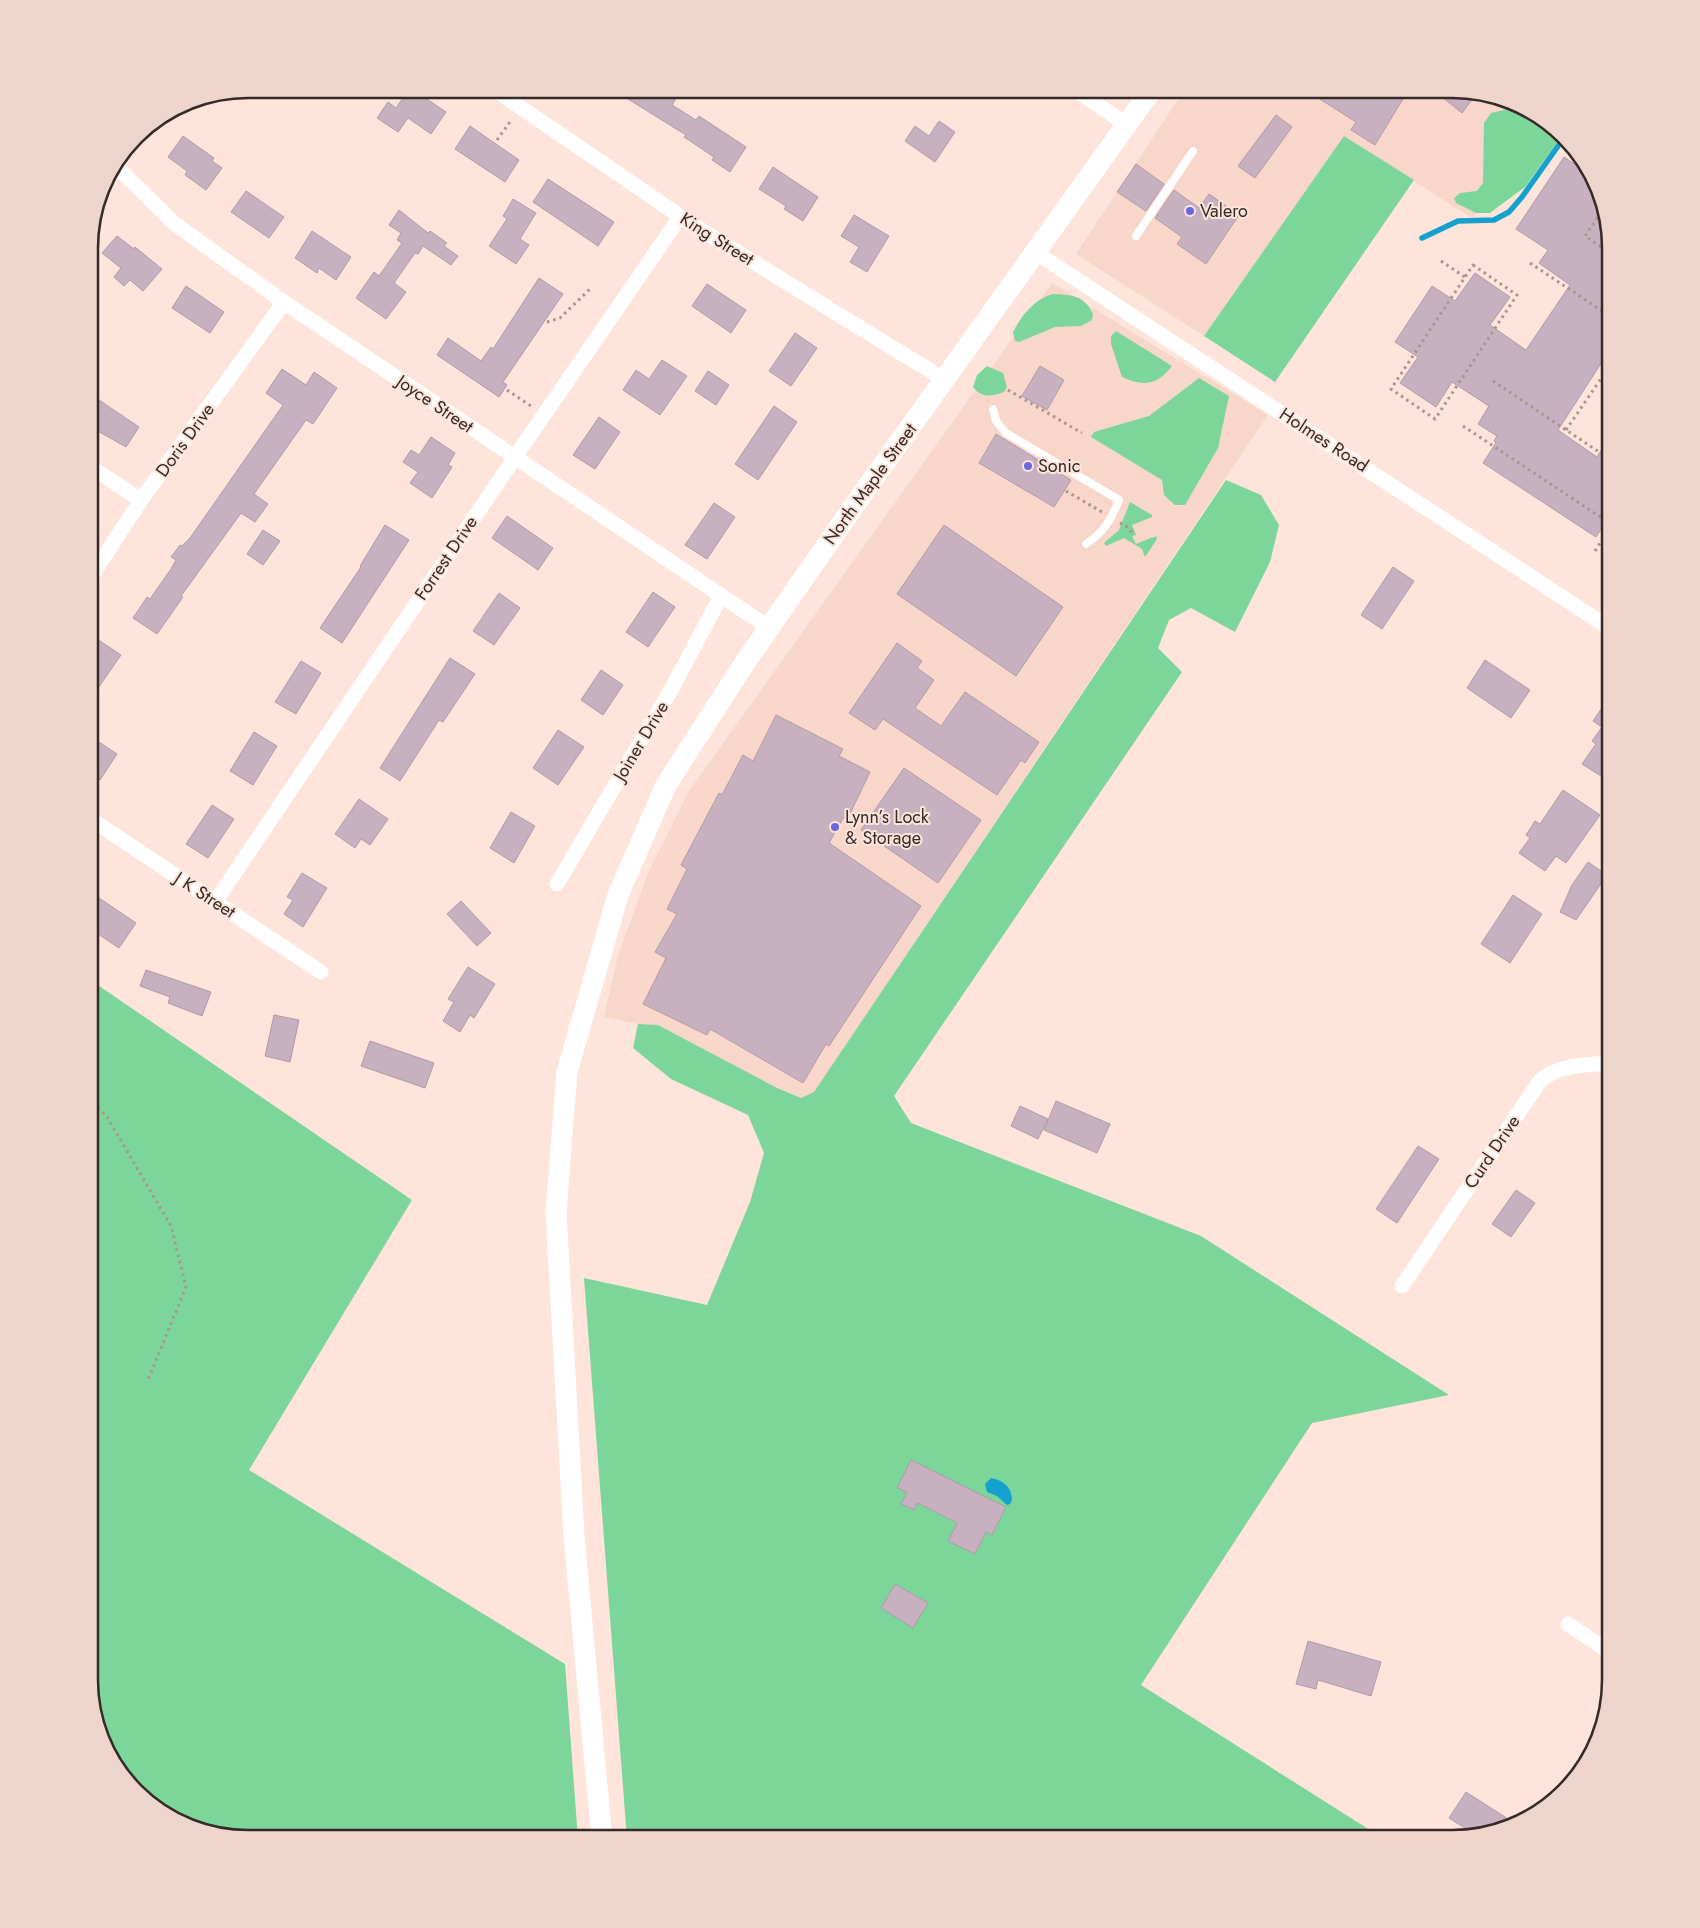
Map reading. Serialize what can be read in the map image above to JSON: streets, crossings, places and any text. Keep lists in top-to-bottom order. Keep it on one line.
{"streets":{"main road":["North Maple Street"],"street":["King Street","Joyce Street","Doris Drive","Holmes Road","Forrest Drive","Joiner Drive","J K Street","Curd Drive"]},"crossings":[["King Street","North Maple Street"],["King Street","Forrest Drive"],["Joyce Street","Doris Drive"],["Joyce Street","North Maple Street"],["Joyce Street","Forrest Drive"],["Joyce Street","Joiner Drive"],["Holmes Road","North Maple Street"],["Forrest Drive","J K Street"]],"places":["Valero","Sonic","Lynn’s Lock & Storage"]}
